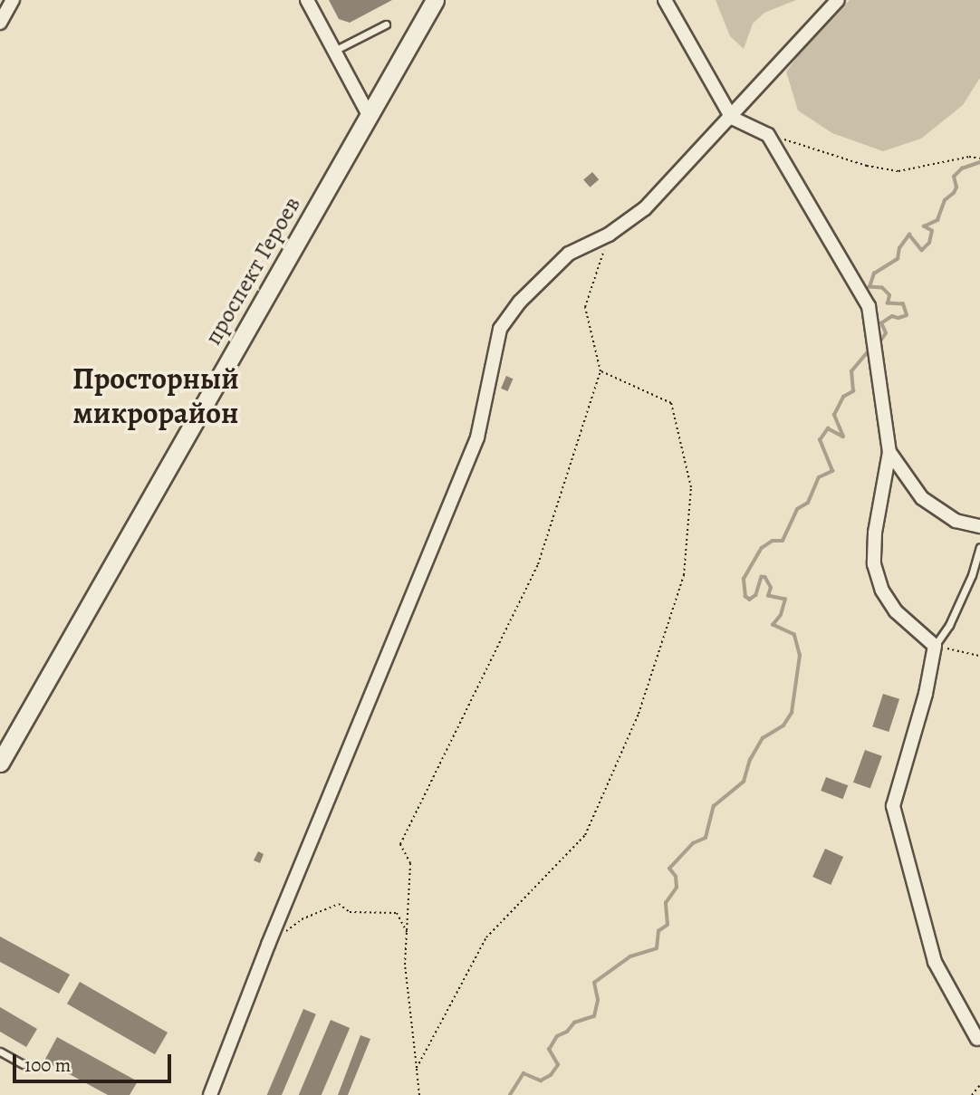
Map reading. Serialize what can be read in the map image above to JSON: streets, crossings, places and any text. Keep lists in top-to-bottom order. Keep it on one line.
{"streets":{"street":["проспект Героев"]},"districts":["Просторный микрорайон"],"scale_bar":"100 m"}
